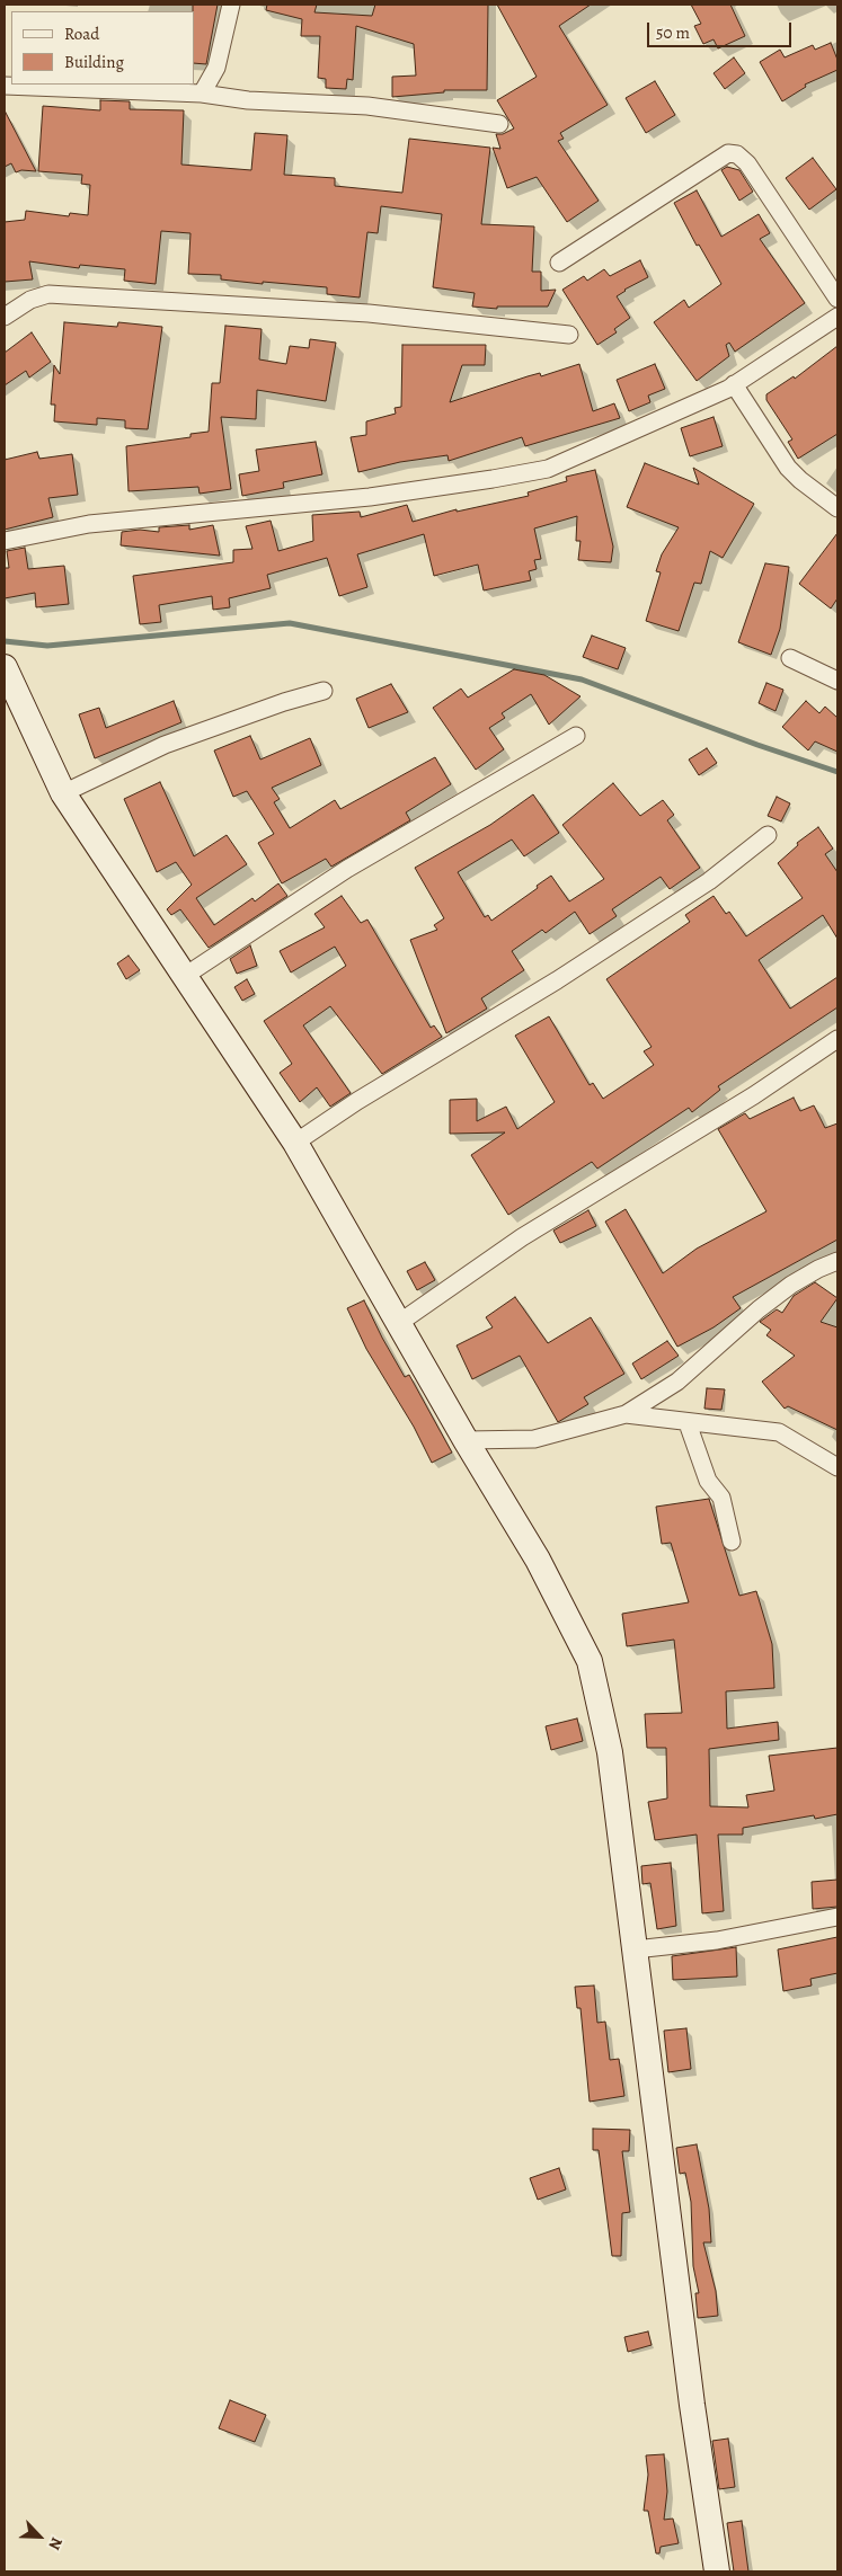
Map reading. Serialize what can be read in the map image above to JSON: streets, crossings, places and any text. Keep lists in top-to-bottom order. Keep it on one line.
{"legend":["Road","Building"],"scale_bar":"50 m","north":"bottom right"}
